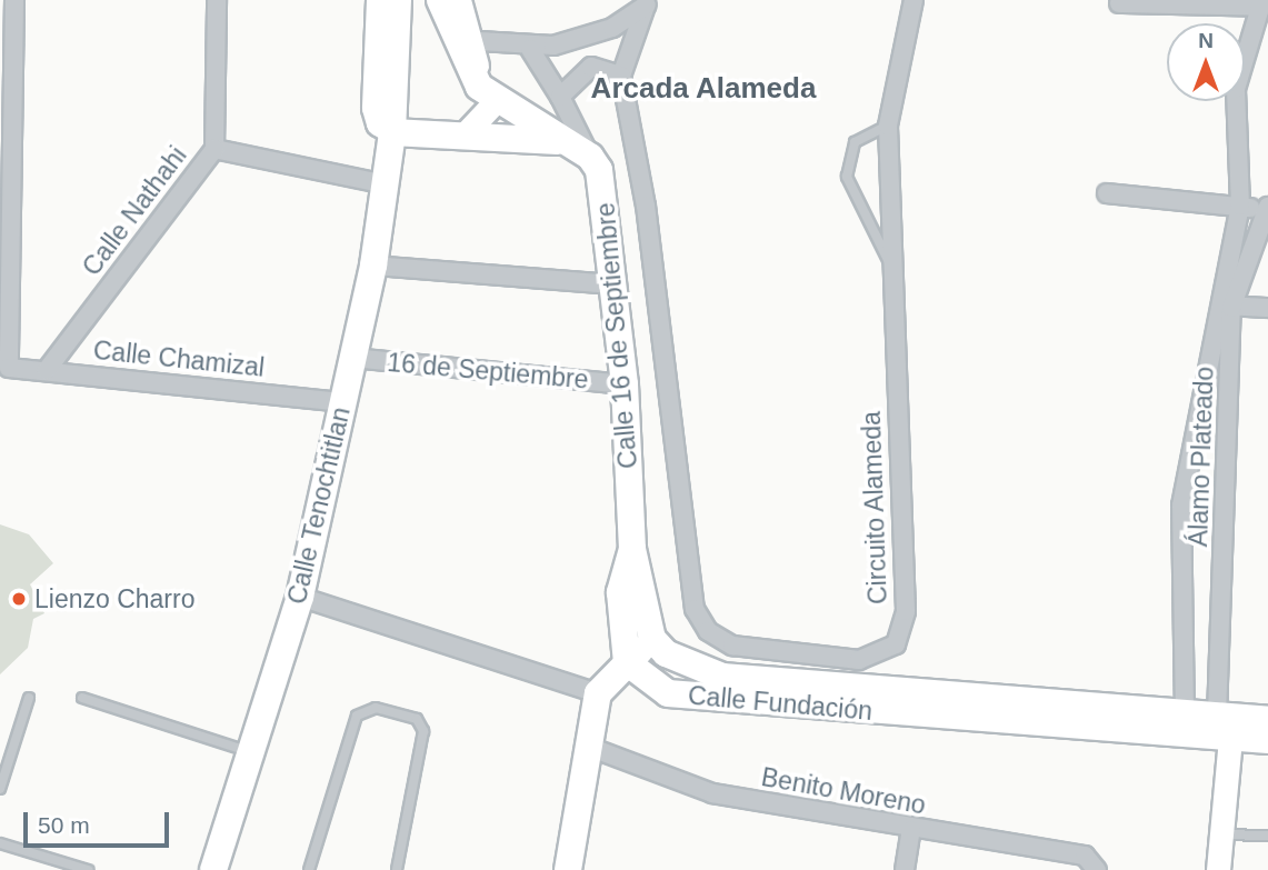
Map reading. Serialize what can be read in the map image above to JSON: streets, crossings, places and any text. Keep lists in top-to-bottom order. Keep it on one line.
{"streets":{"main road":["Calle 16 de Septiembre","Calle Tenochtitlan","Calle Fundación"],"street":["Calle Nathahi","Calle Chamizal","16 de Septiembre","Álamo Plateado","Circuito Alameda","Benito Moreno"]},"crossings":[["Calle Nathahi","Calle Chamizal"],["Calle Nathahi","Calle Tenochtitlan"],["Calle 16 de Septiembre","16 de Septiembre"],["Calle Chamizal","Calle Tenochtitlan"],["16 de Septiembre","Calle Tenochtitlan"],["Álamo Plateado","Calle Fundación"]],"districts":["Arcada Alameda"],"places":["Lienzo Charro"],"scale_bar":"50 m","north":"top"}
